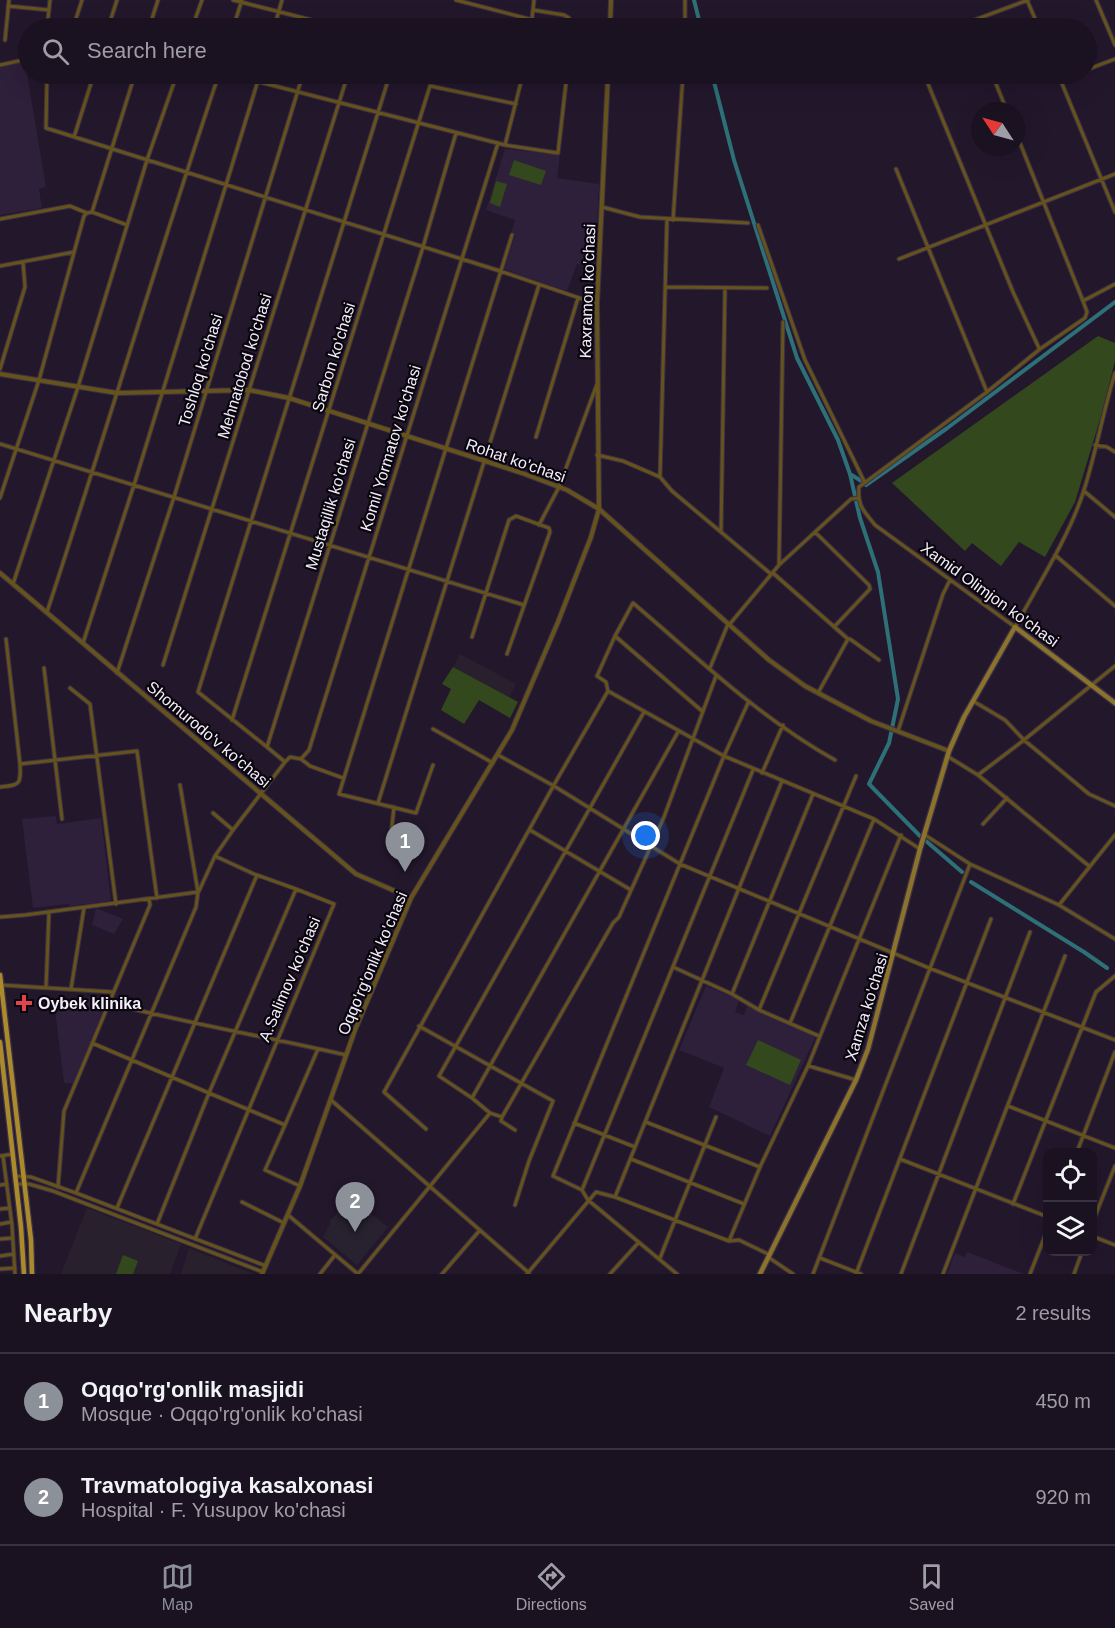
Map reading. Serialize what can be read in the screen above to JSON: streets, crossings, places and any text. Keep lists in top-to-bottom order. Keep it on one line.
{"streets":{"main road":["Xamid Olimjon ko'chasi","Xamza ko'chasi"],"street":["Kaxramon ko'chasi","Sarbon ko'chasi","Mehnatobod ko'chasi","Toshloq ko'chasi","Komil Yormatov ko'chasi","Rohat ko'chasi","Mustaqillik ko'chasi","Shomurodo'v ko'chasi","Oqqo'rg'onlik ko'chasi","A.Salimov ko'chasi"]},"crossings":[["Kaxramon ko'chasi","Rohat ko'chasi"],["Kaxramon ko'chasi","Oqqo'rg'onlik ko'chasi"],["Sarbon ko'chasi","Rohat ko'chasi"],["Sarbon ko'chasi","Mustaqillik ko'chasi"],["Mehnatobod ko'chasi","Rohat ko'chasi"],["Toshloq ko'chasi","Rohat ko'chasi"],["Toshloq ko'chasi","Shomurodo'v ko'chasi"],["Komil Yormatov ko'chasi","Rohat ko'chasi"],["Rohat ko'chasi","Mustaqillik ko'chasi"],["Rohat ko'chasi","Oqqo'rg'onlik ko'chasi"],["Rohat ko'chasi","Xamza ko'chasi"],["Xamid Olimjon ko'chasi","Xamza ko'chasi"],["Shomurodo'v ko'chasi","Oqqo'rg'onlik ko'chasi"]],"places":{"health":["Oybek klinika"]},"north":"top left","page":{"search":"Search here","pins":["1","2"],"heading":["Nearby","2 results"],"list":[{"mark":"1","name":"Oqqo'rg'onlik masjidi","note":"Mosque · Oqqo'rg'onlik ko'chasi","value":"450 m"},{"mark":"2","name":"Travmatologiya kasalxonasi","note":"Hospital · F. Yusupov ko'chasi","value":"920 m"}],"nav":["Map","Directions","Saved"]}}
